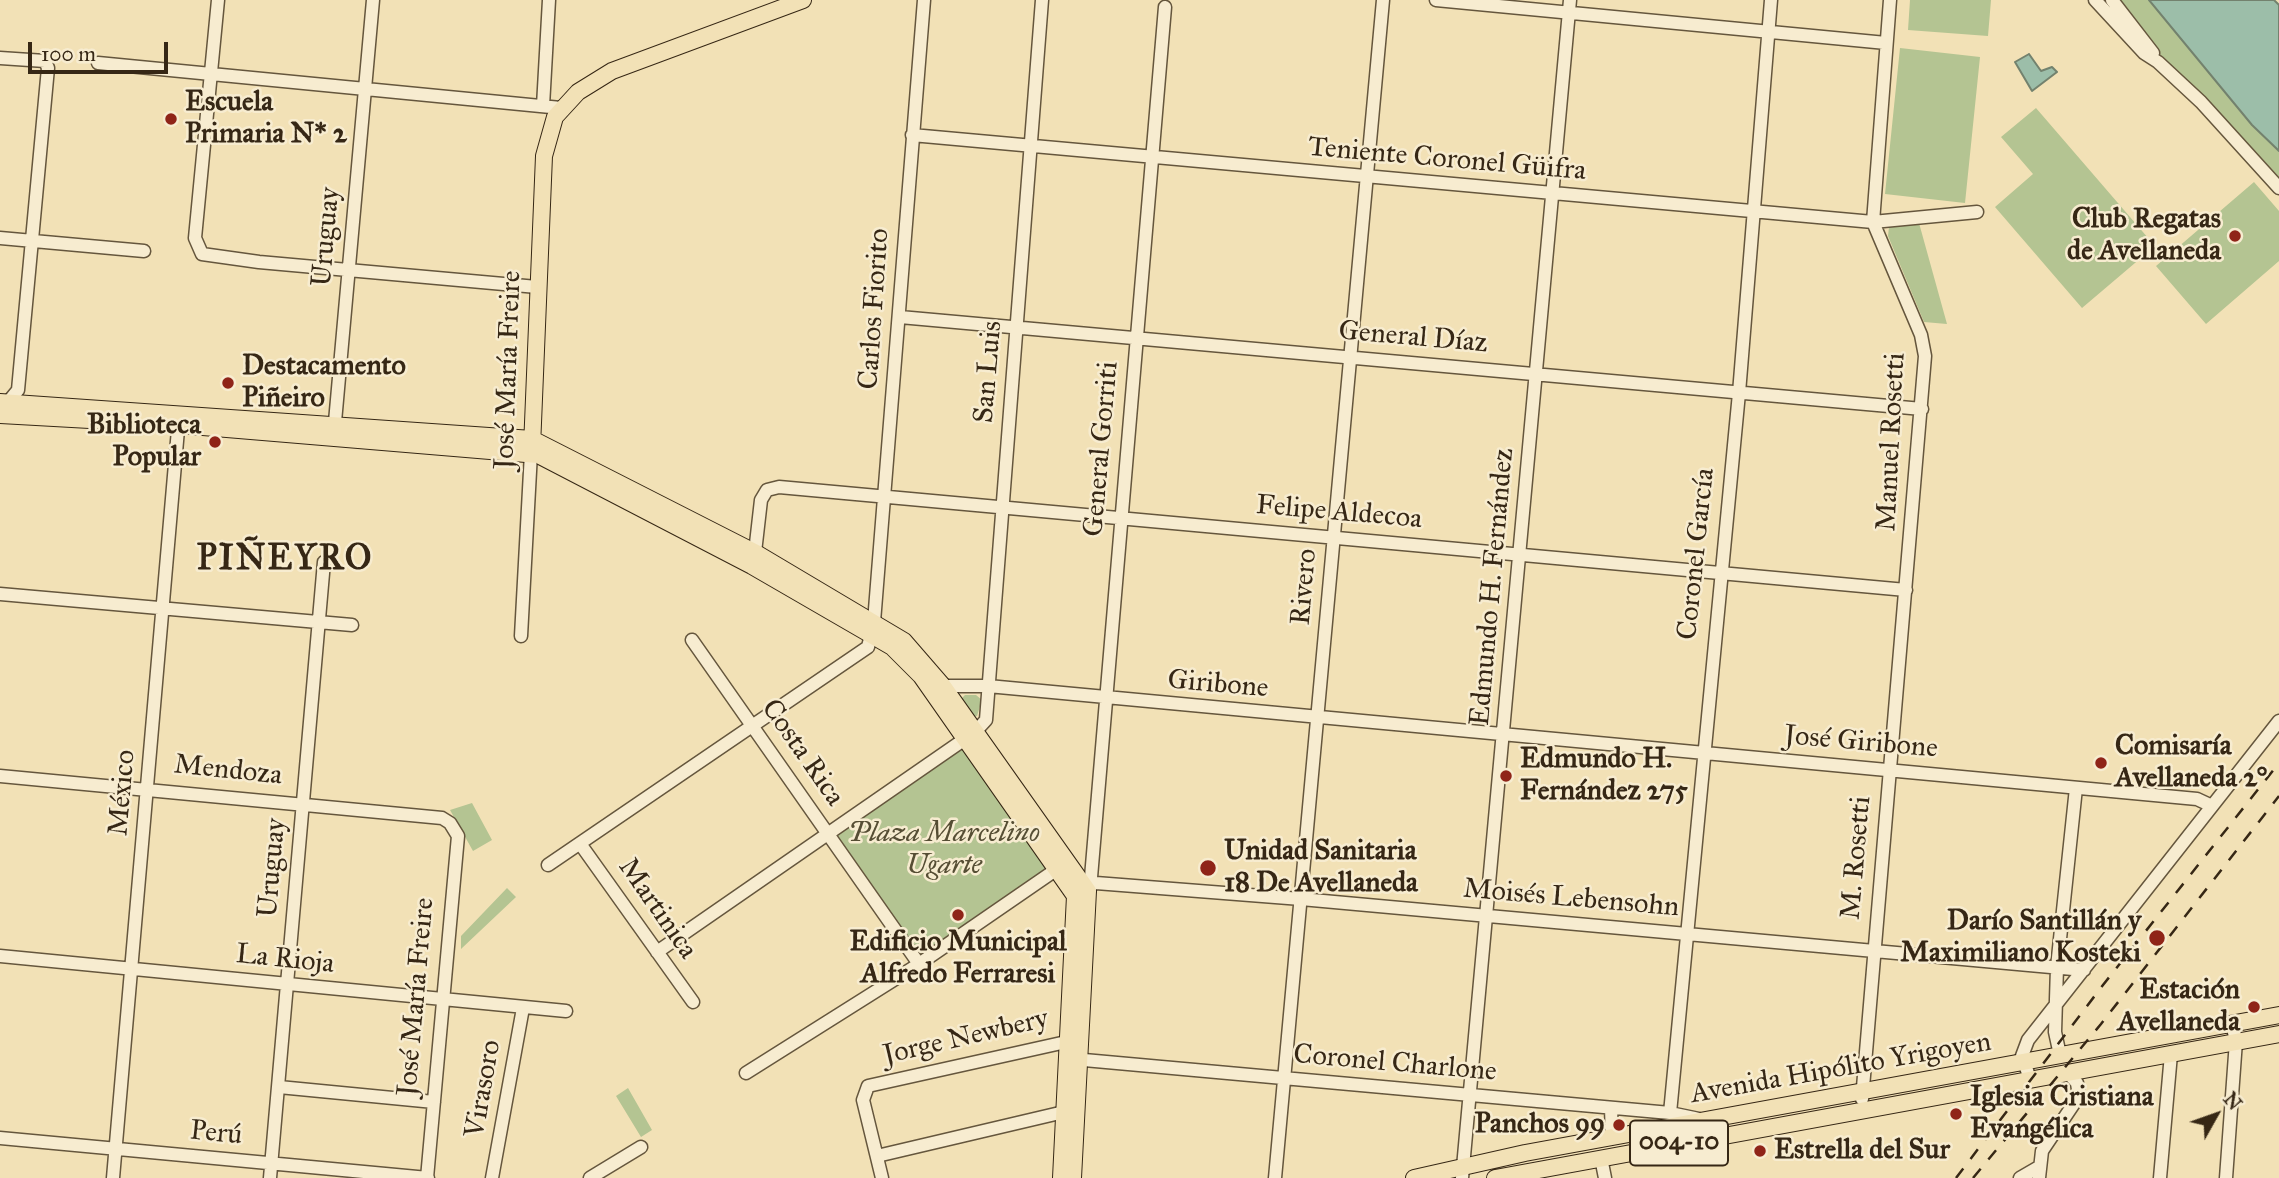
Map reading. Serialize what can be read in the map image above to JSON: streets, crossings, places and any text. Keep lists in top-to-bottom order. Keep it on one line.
{"streets":{"main road":["José María Freire","Avenida Hipólito Yrigoyen","004-10"],"street":["Teniente Coronel Güifra","Uruguay","Carlos Fiorito","General Díaz","San Luis","Manuel Rosetti","General Gorriti","Felipe Aldecoa","Coronel García","Rivero","Edmundo H. Fernández","Giribone","José Giribone","Costa Rica","Mendoza","México","M. Rosetti","Moisés Lebensohn","Martinica","La Rioja","Jorge Newbery","Coronel Charlone","Virasoro","Perú"]},"crossings":[["Teniente Coronel Güifra","Carlos Fiorito"],["Teniente Coronel Güifra","San Luis"],["Teniente Coronel Güifra","Manuel Rosetti"],["Teniente Coronel Güifra","General Gorriti"],["Teniente Coronel Güifra","Coronel García"],["Teniente Coronel Güifra","Rivero"],["Teniente Coronel Güifra","Edmundo H. Fernández"],["Uruguay","Mendoza"],["Uruguay","La Rioja"],["Uruguay","Perú"],["Carlos Fiorito","General Díaz"],["Carlos Fiorito","Felipe Aldecoa"],["General Díaz","San Luis"],["General Díaz","Manuel Rosetti"],["General Díaz","General Gorriti"],["General Díaz","Coronel García"],["General Díaz","Rivero"],["General Díaz","Edmundo H. Fernández"],["José María Freire","Mendoza"],["José María Freire","La Rioja"],["José María Freire","Perú"],["San Luis","Felipe Aldecoa"],["San Luis","Giribone"],["Manuel Rosetti","Felipe Aldecoa"],["Manuel Rosetti","José Giribone"],["Manuel Rosetti","M. Rosetti"],["General Gorriti","Felipe Aldecoa"],["General Gorriti","Giribone"],["General Gorriti","Moisés Lebensohn"],["Felipe Aldecoa","Coronel García"],["Felipe Aldecoa","Rivero"],["Felipe Aldecoa","Edmundo H. Fernández"],["Coronel García","José Giribone"],["Coronel García","Moisés Lebensohn"],["Coronel García","Coronel Charlone"],["Rivero","Giribone"],["Rivero","Moisés Lebensohn"],["Rivero","Coronel Charlone"],["Edmundo H. Fernández","Giribone"],["Edmundo H. Fernández","José Giribone"],["Edmundo H. Fernández","Moisés Lebensohn"],["Edmundo H. Fernández","Coronel Charlone"],["Edmundo H. Fernández","Avenida Hipólito Yrigoyen"],["Giribone","José Giribone"],["José Giribone","M. Rosetti"],["Mendoza","México"],["México","La Rioja"],["México","Perú"],["M. Rosetti","Moisés Lebensohn"],["La Rioja","Virasoro"],["Coronel Charlone","Avenida Hipólito Yrigoyen"]],"districts":["PIÑEYRO"],"parks":["Plaza Marcelino Ugarte"],"places":["Escuela Primaria N* 2","Club Regatas de Avellaneda","Destacamento Piñeiro","Biblioteca Popular","Comisaría Avellaneda 2°","Edmundo H. Fernández 275","Unidad Sanitaria 18 De Avellaneda","Edificio Municipal Alfredo Ferraresi","Darío Santillán y Maximiliano Kosteki","Estación Avellaneda","Iglesia Cristiana Evangélica","Panchos 99","Estrella del Sur"],"scale_bar":"100 m","north":"top right"}
